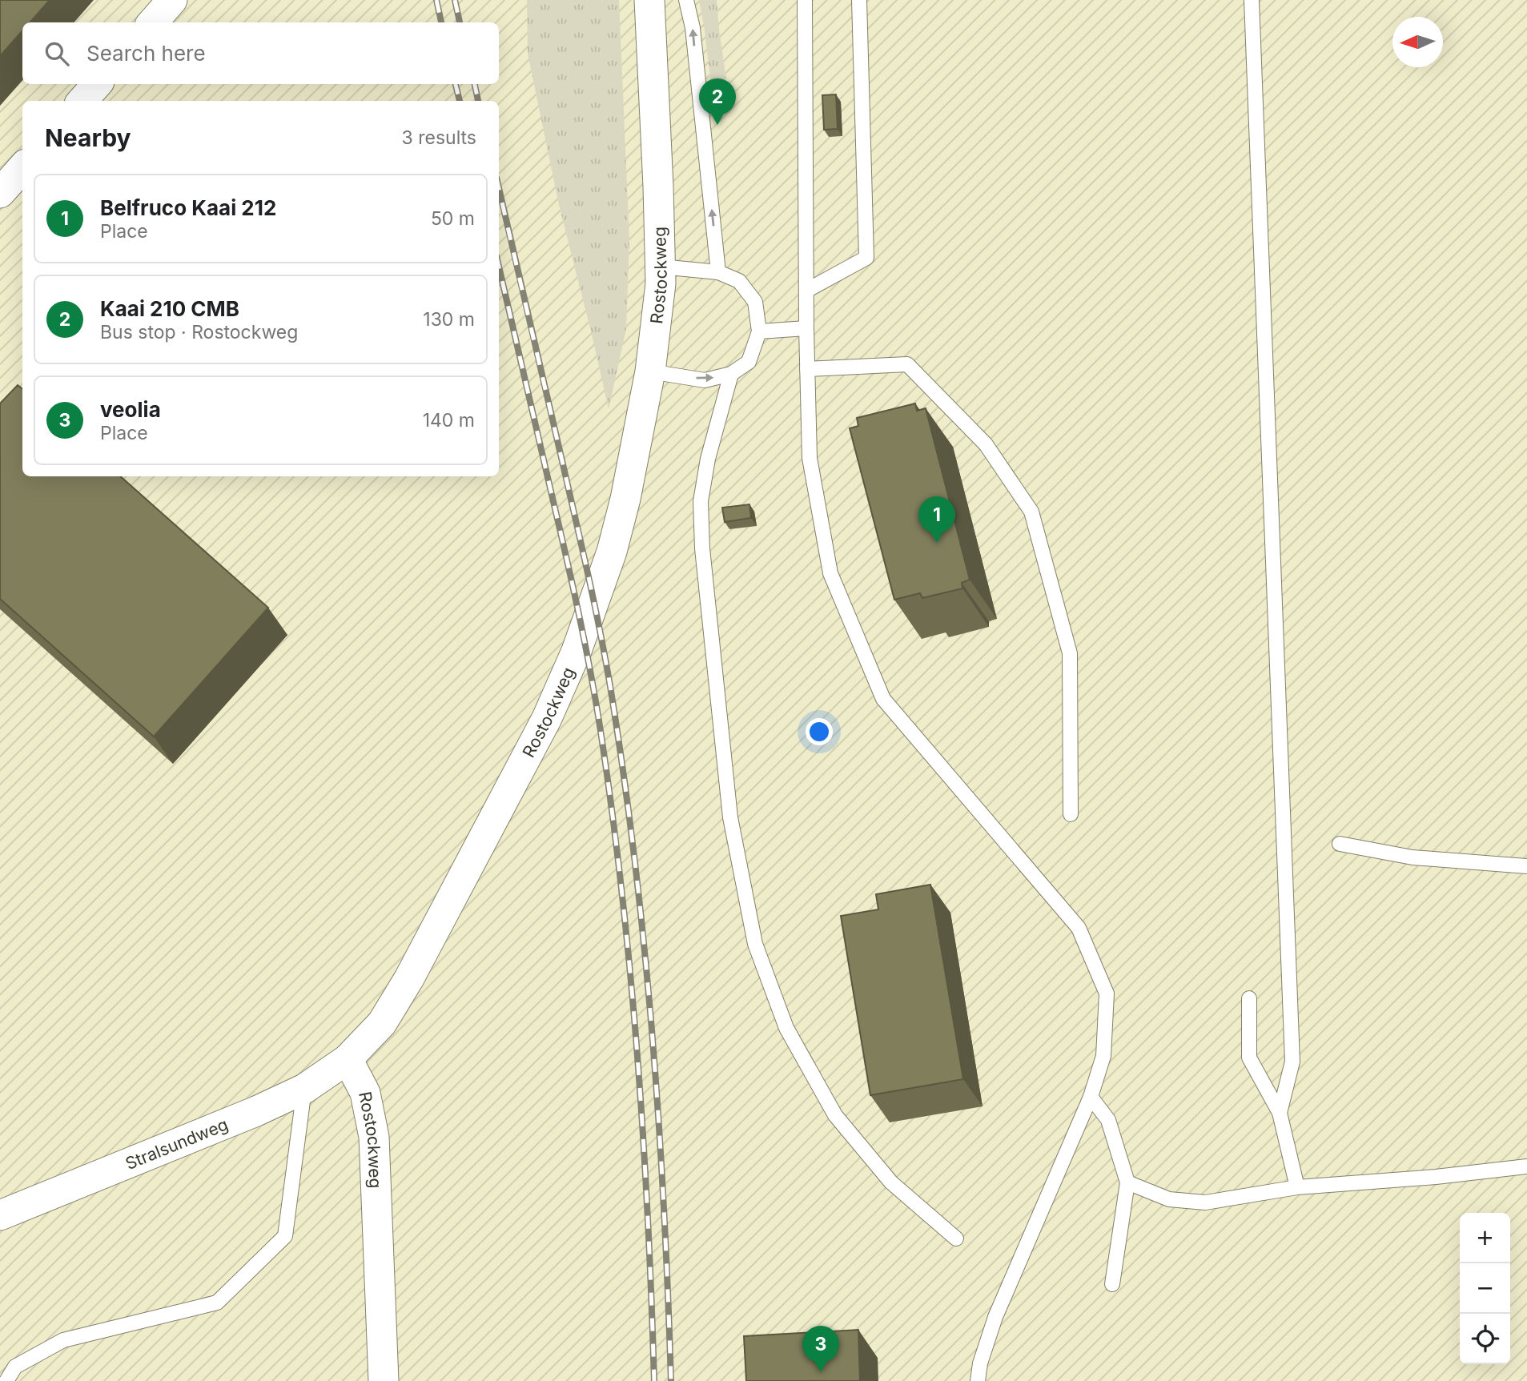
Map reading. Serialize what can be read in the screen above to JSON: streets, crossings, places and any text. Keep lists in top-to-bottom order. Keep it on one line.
{"streets":{"street":["Rostockweg","Stralsundweg"]},"crossings":[["Rostockweg","Stralsundweg"]],"north":"left","page":{"search":"Search here","pins":["2","1","3"],"heading":["Nearby","3 results"],"list":[{"mark":"1","name":"Belfruco Kaai 212","note":"Place","value":"50 m"},{"mark":"2","name":"Kaai 210 CMB","note":"Bus stop · Rostockweg","value":"130 m"},{"mark":"3","name":"veolia","note":"Place","value":"140 m"}],"map_buttons":["+","−"]}}
